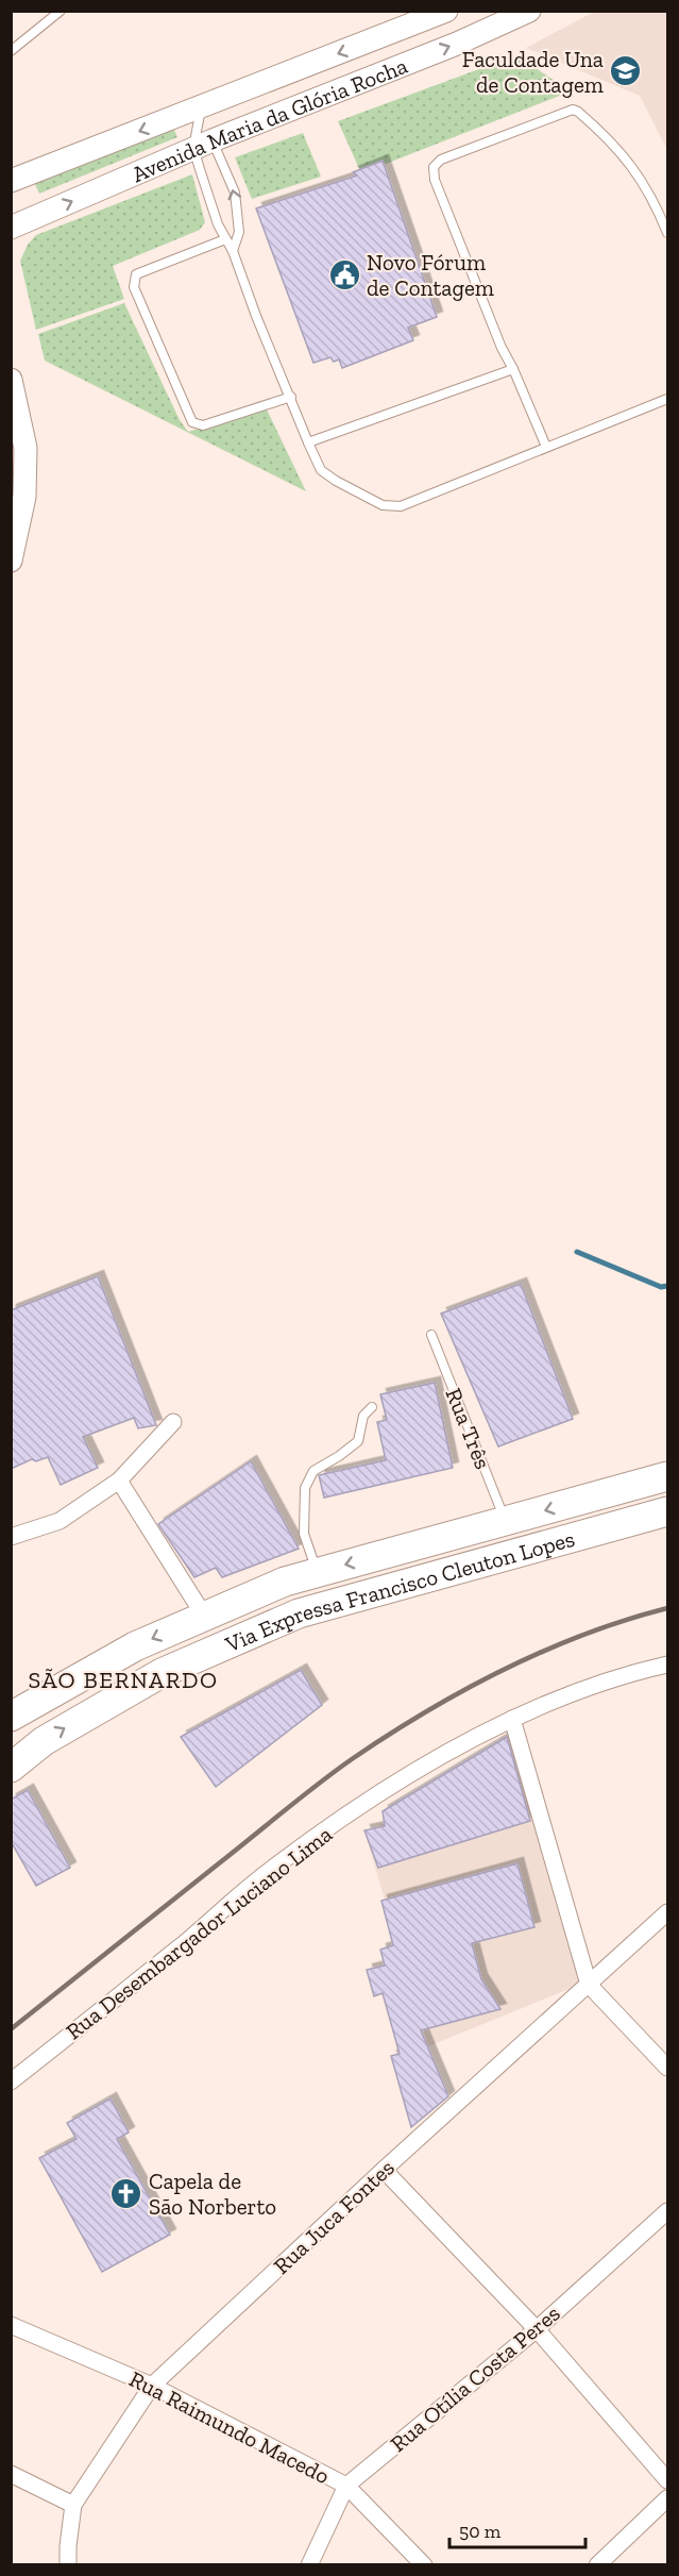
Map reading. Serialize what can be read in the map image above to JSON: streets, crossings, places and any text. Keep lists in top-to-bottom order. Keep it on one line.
{"streets":{"highway":["Via Expressa Francisco Cleuton Lopes"],"street":["Avenida Maria da Glória Rocha","Rua Desembargador Luciano Lima","Rua Juca Fontes","Rua Otília Costa Peres","Rua Raimundo Macedo"],"lane":["Rua Três"]},"crossings":[["Rua Três","Via Expressa Francisco Cleuton Lopes"],["Rua Juca Fontes","Rua Raimundo Macedo"],["Rua Otília Costa Peres","Rua Raimundo Macedo"]],"districts":["SÃO BERNARDO"],"places":{"school or university":["Faculdade Una de Contagem"],"public building":["Novo Fórum de Contagem"],"church":["Capela de São Norberto"]},"scale_bar":"50 m"}
